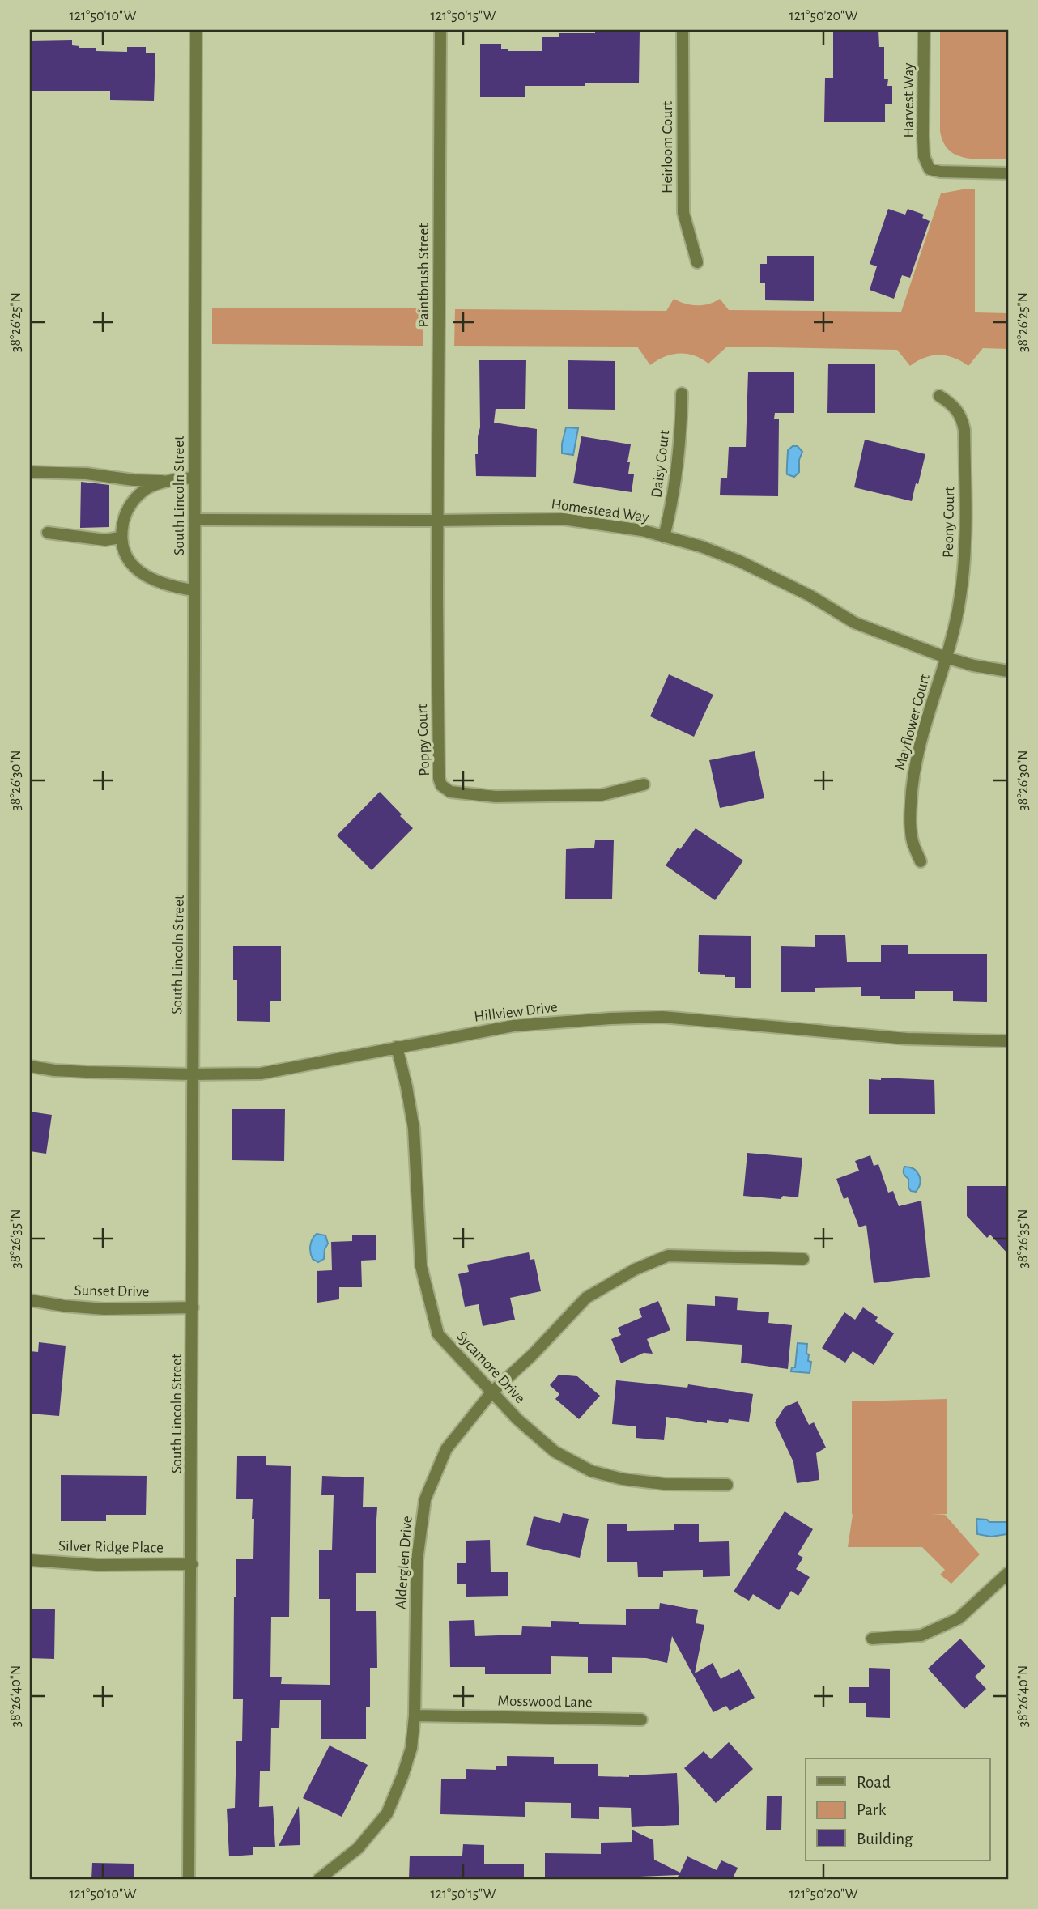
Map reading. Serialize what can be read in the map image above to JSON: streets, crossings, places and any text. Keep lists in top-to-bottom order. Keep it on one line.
{"streets":{"street":["Harvest Way","Heirloom Court","Paintbrush Street","Daisy Court","South Lincoln Street","Homestead Way","Peony Court","Mayflower Court","Poppy Court","Hillview Drive","Sunset Drive","Sycamore Drive","Silver Ridge Place","Alderglen Drive","Mosswood Lane"]},"crossings":[["Paintbrush Street","Homestead Way"],["Paintbrush Street","Poppy Court"],["Daisy Court","Homestead Way"],["South Lincoln Street","Homestead Way"],["South Lincoln Street","Hillview Drive"],["South Lincoln Street","Sunset Drive"],["South Lincoln Street","Silver Ridge Place"],["Homestead Way","Peony Court"],["Homestead Way","Mayflower Court"],["Homestead Way","Poppy Court"],["Peony Court","Mayflower Court"],["Hillview Drive","Sycamore Drive"],["Sycamore Drive","Alderglen Drive"],["Alderglen Drive","Mosswood Lane"]],"legend":["Road","Park","Building"],"coordinates":["121°50'10\"W","121°50'15\"W","121°50'20\"W","38°26'25\"N","38°26'30\"N","38°26'35\"N","38°26'40\"N"]}
